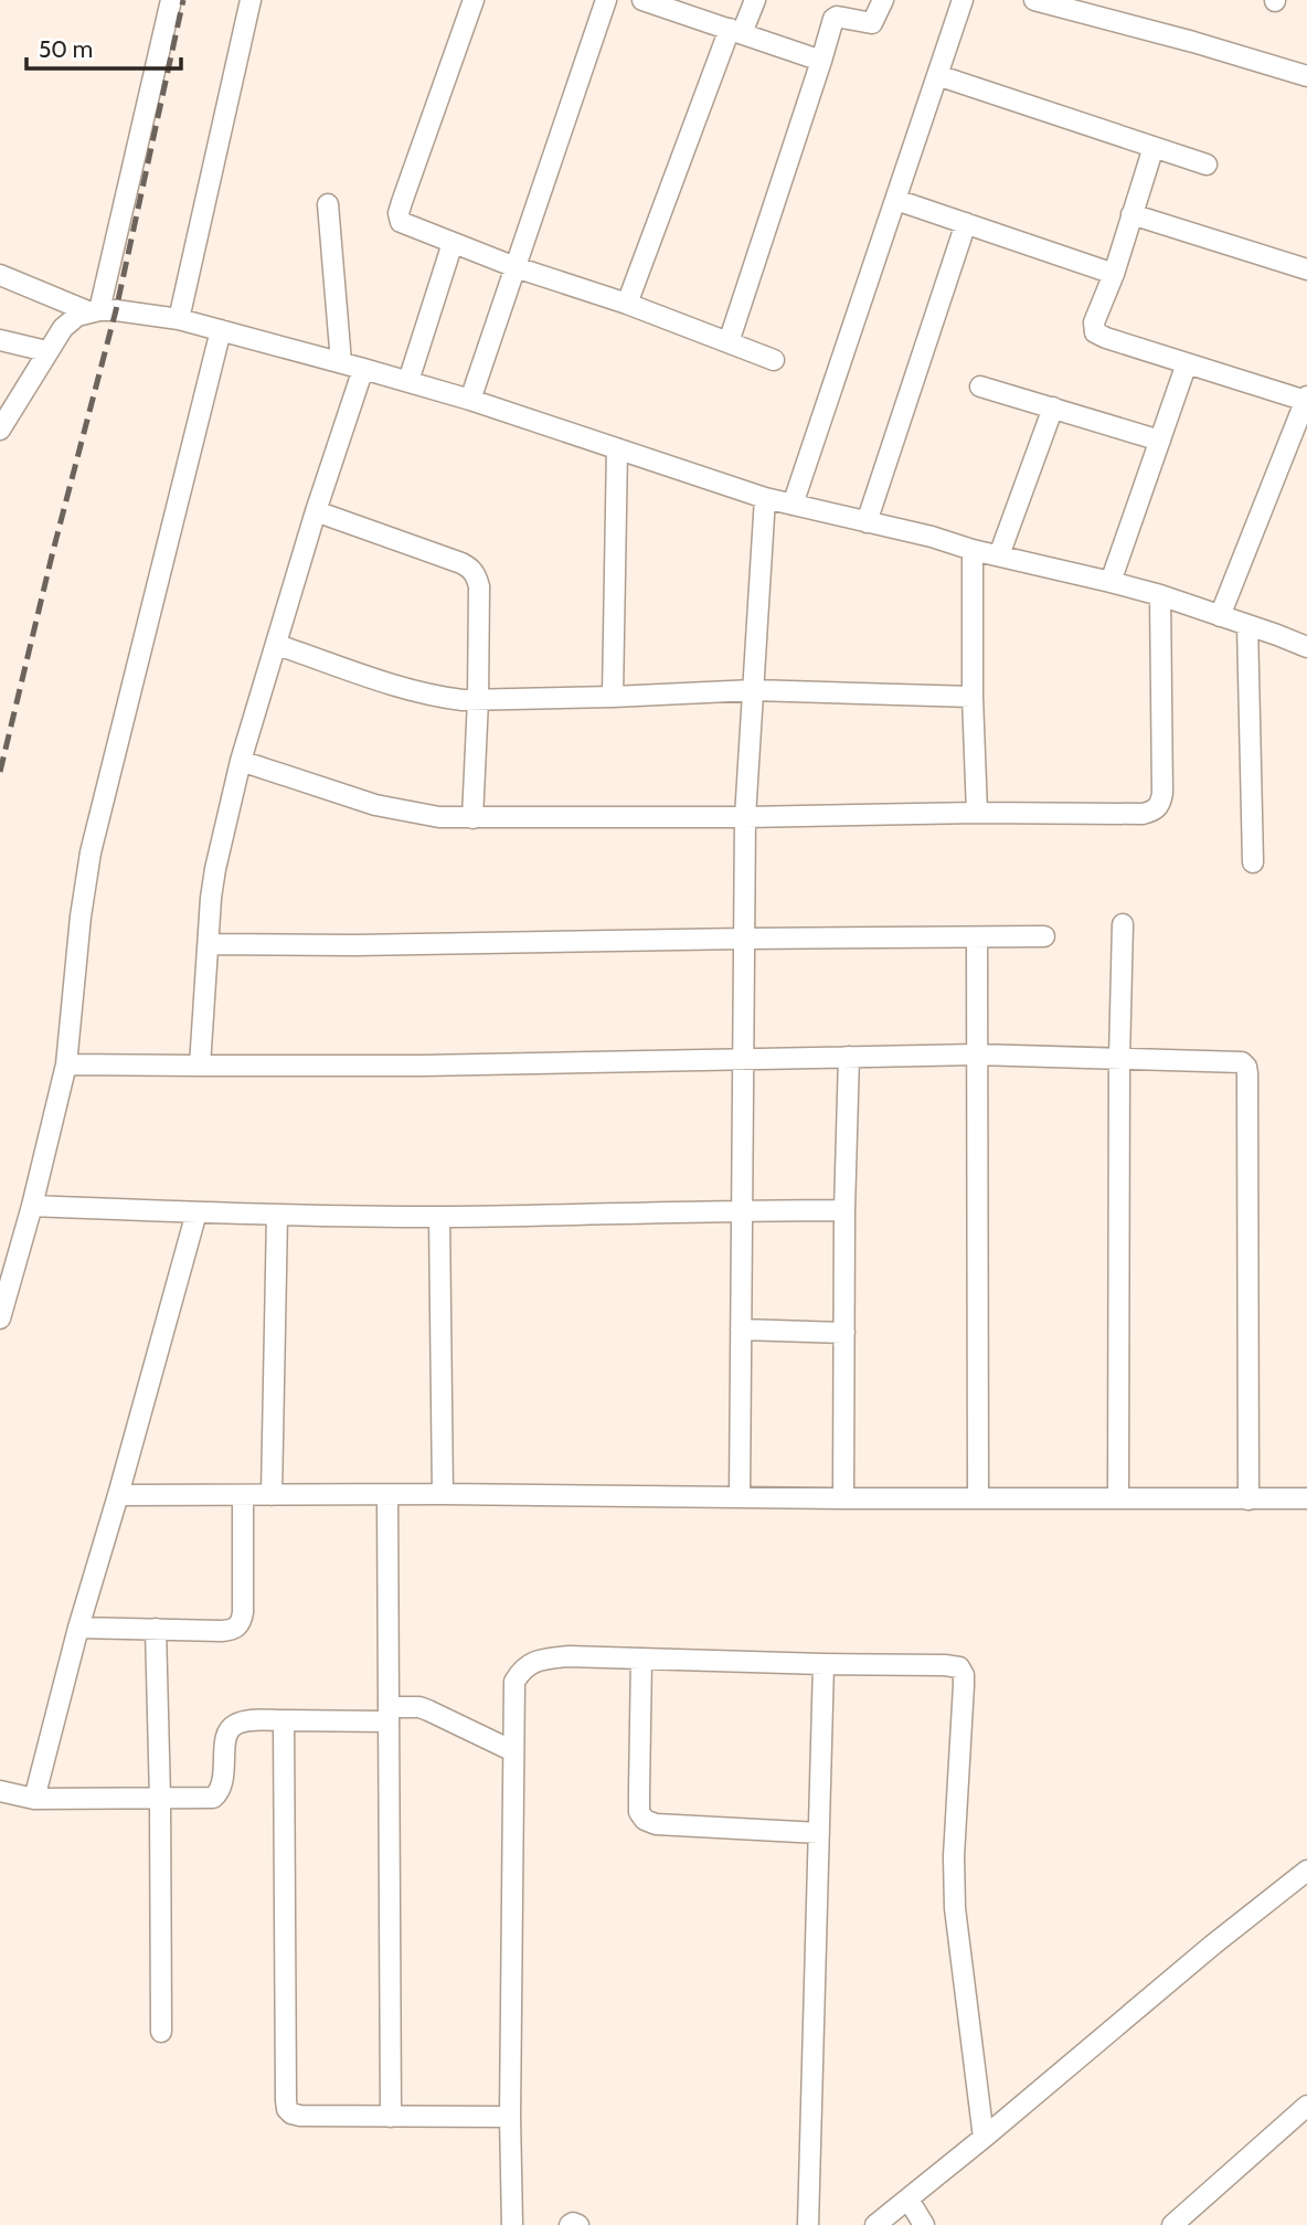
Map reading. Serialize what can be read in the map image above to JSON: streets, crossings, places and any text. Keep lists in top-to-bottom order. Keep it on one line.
{"scale_bar":"50 m"}
